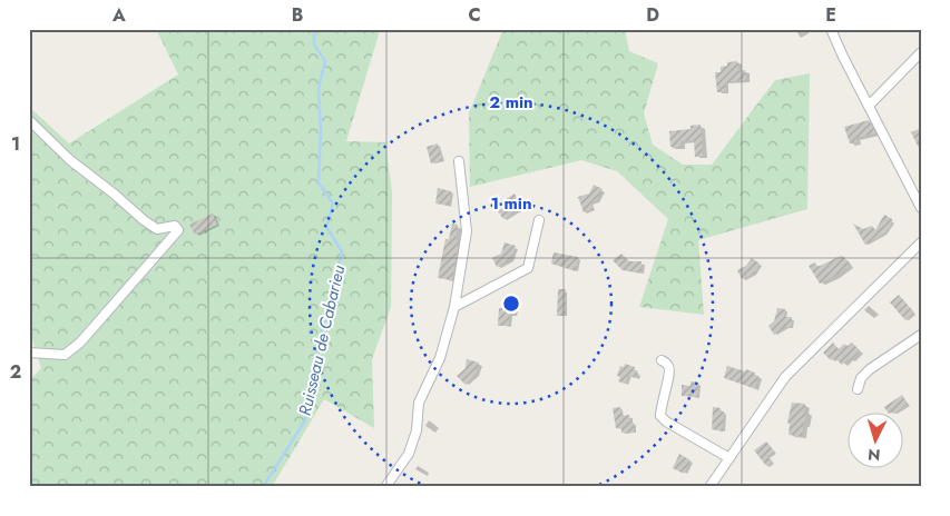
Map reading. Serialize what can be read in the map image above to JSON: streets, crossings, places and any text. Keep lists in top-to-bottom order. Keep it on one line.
{"water":["Ruisseau de Cabarieu"],"north":"bottom","grid":{"columns":["A","B","C","D","E"],"rows":["1","2"]},"rings":["2 min","1 min"]}
